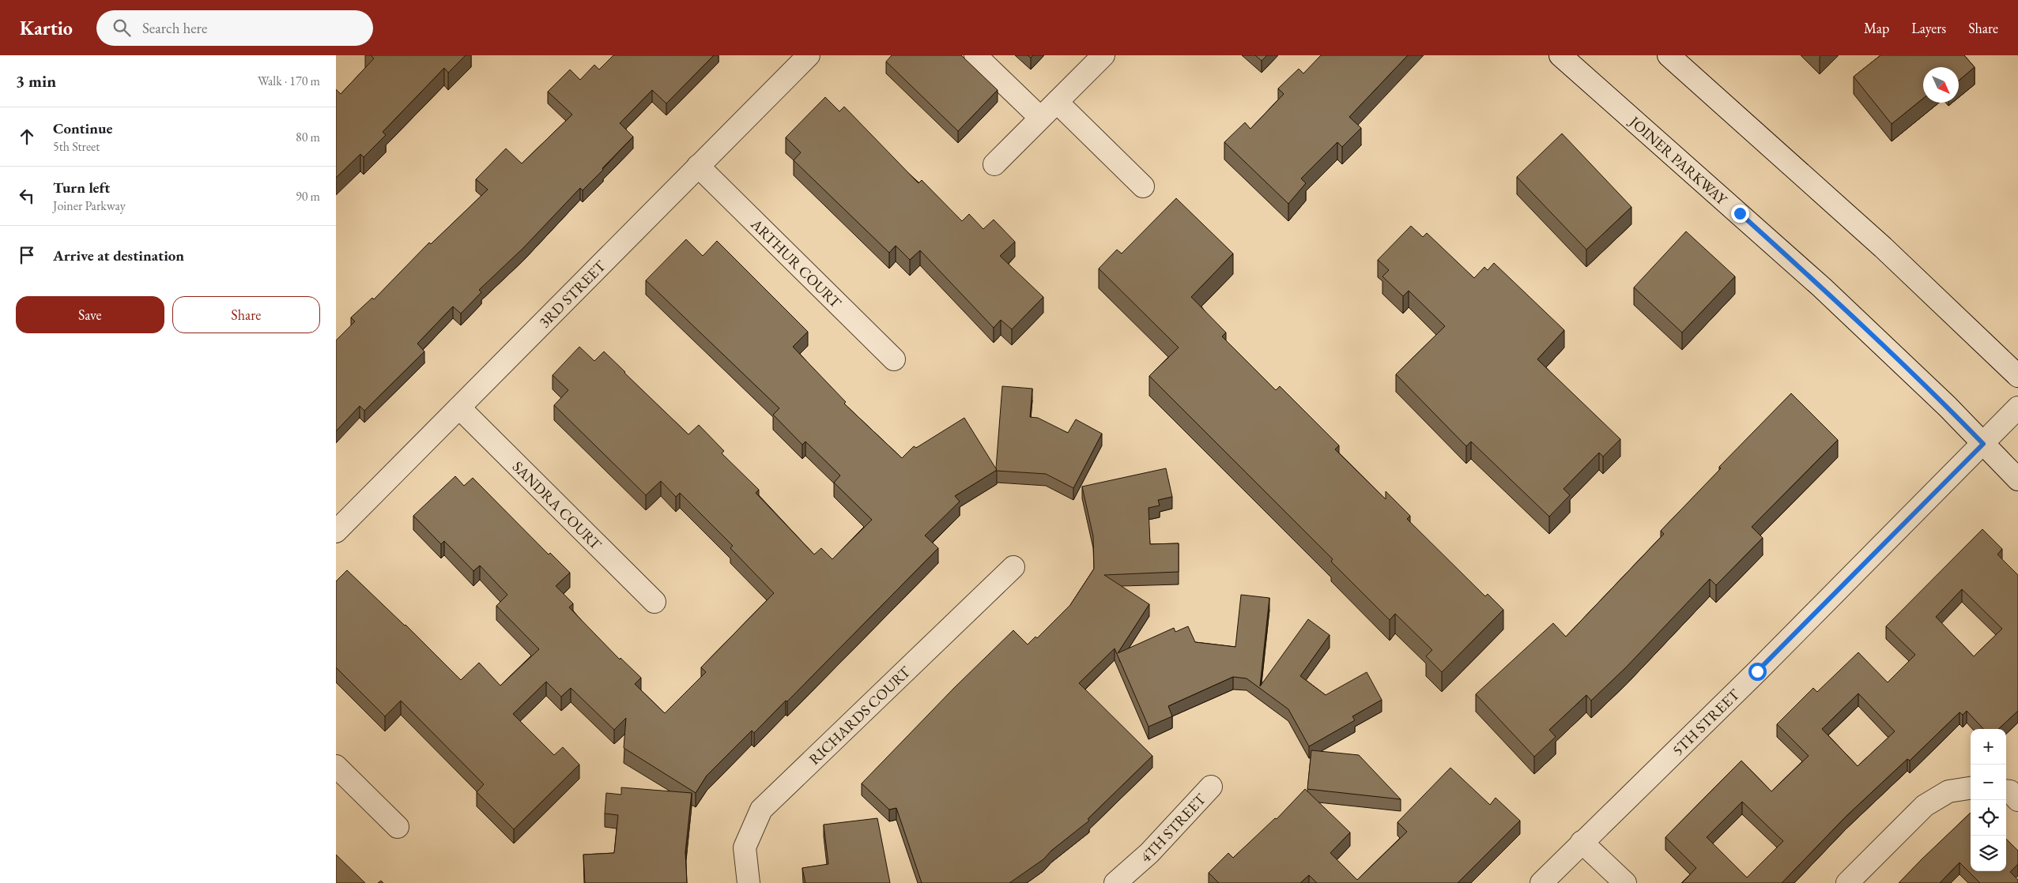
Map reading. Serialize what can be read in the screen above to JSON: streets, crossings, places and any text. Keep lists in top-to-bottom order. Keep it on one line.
{"streets":{"street":["JOINER PARKWAY","ARTHUR COURT","3RD STREET","SANDRA COURT","RICHARDS COURT","5TH STREET","4TH STREET"]},"crossings":[["JOINER PARKWAY","5TH STREET"],["ARTHUR COURT","3RD STREET"],["3RD STREET","SANDRA COURT"]],"north":"bottom right","page":{"header":"Kartio","search":"Search here","nav":["Map","Layers","Share"],"heading":["3 min","Walk · 170 m"],"list":[["Continue","5th Street","80 m"],["Turn left","Joiner Parkway","90 m"],"Arrive at destination"],"buttons":["Save","Share"],"map_buttons":["+","−"]}}
